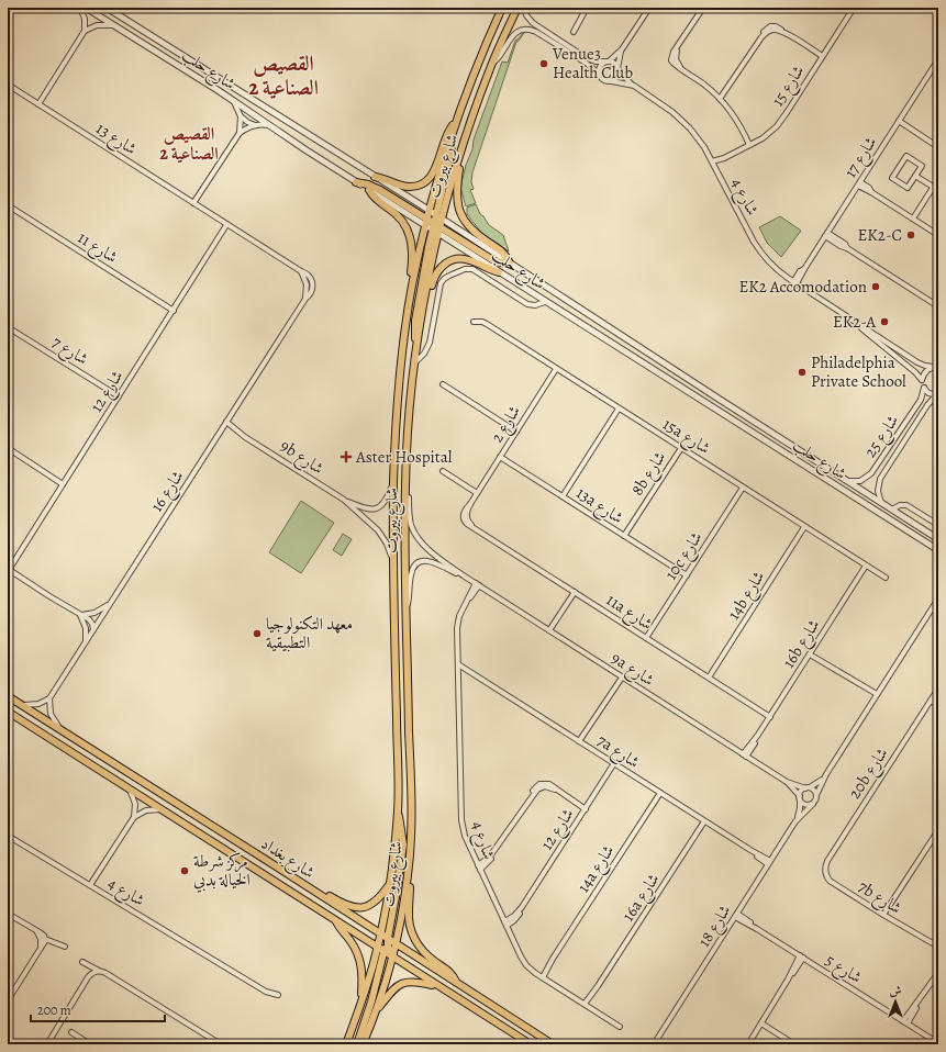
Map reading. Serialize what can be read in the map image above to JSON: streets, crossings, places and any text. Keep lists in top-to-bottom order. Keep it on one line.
{"streets":{"main road":["شارع بيروت","شارع بغداد"],"street":["شارع حلب","شارع 15","شارع 13","شارع 17","شارع 4","شارع 11","شارع 7","شارع 12","شارع 2","15a شارع","شارع 25","9b شارع","8b شارع","شارع 16","13a شارع","10c شارع","14b شارع","11a شارع","16b شارع","9a شارع","7a شارع","20b شارع","14a شارع","16a شارع","7b شارع","شارع 18","شارع 5"]},"crossings":[["شارع حلب","شارع بيروت"],["شارع حلب","شارع 25"],["شارع 15","شارع 4"],["شارع 13","شارع 12"],["شارع 13","شارع 16"],["شارع 17","شارع 4"],["شارع بيروت","9b شارع"],["شارع بيروت","9a شارع"],["شارع بيروت","شارع بغداد"],["شارع 4","شارع 12"],["شارع 4","9a شارع"],["شارع 4","7a شارع"],["شارع 4","14a شارع"],["شارع 4","16a شارع"],["شارع 11","شارع 12"],["شارع 7","شارع 12"],["شارع 12","7a شارع"],["شارع 2","15a شارع"],["شارع 2","13a شارع"],["شارع 2","11a شارع"],["15a شارع","8b شارع"],["15a شارع","10c شارع"],["15a شارع","14b شارع"],["15a شارع","16b شارع"],["9b شارع","شارع 16"],["8b شارع","13a شارع"],["13a شارع","10c شارع"],["10c شارع","11a شارع"],["14b شارع","11a شارع"],["11a شارع","16b شارع"],["16b شارع","9a شارع"],["9a شارع","شارع 18"],["7a شارع","14a شارع"],["7a شارع","16a شارع"],["7a شارع","شارع 18"],["20b شارع","7b شارع"],["شارع 18","شارع 5"]],"districts":["القصيص الصناعية 2","القصيص الصناعية 2"],"places":{"other":["Venue3 Health Club","EK2-C","EK2 Accomodation","EK2-A","Philadelphia Private School","معهد التكنولوجيا التطبيقية","مركز شرطة الخيالة بدبي"],"health":["Aster Hospital"]},"scale_bar":"200 m","north":"top"}
